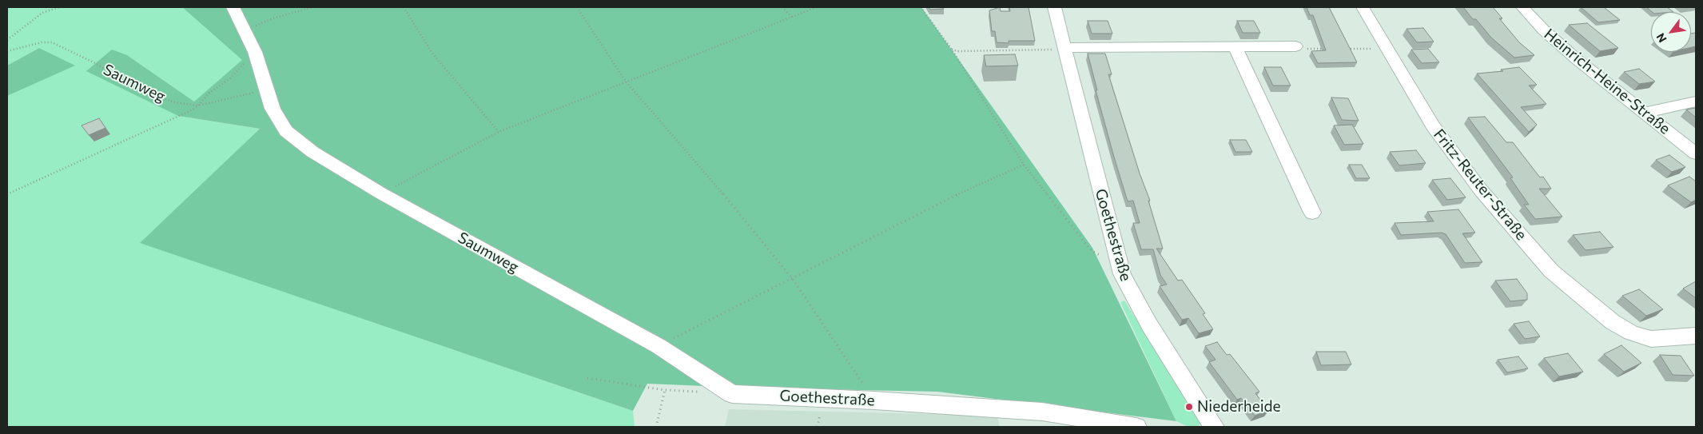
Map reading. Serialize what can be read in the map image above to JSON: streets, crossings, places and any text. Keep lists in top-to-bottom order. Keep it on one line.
{"streets":{"street":["Heinrich-Heine-Straße","Saumweg","Fritz-Reuter-Straße","Goethestraße"]},"crossings":[["Saumweg","Goethestraße"]],"places":["Niederheide"],"north":"bottom left"}
